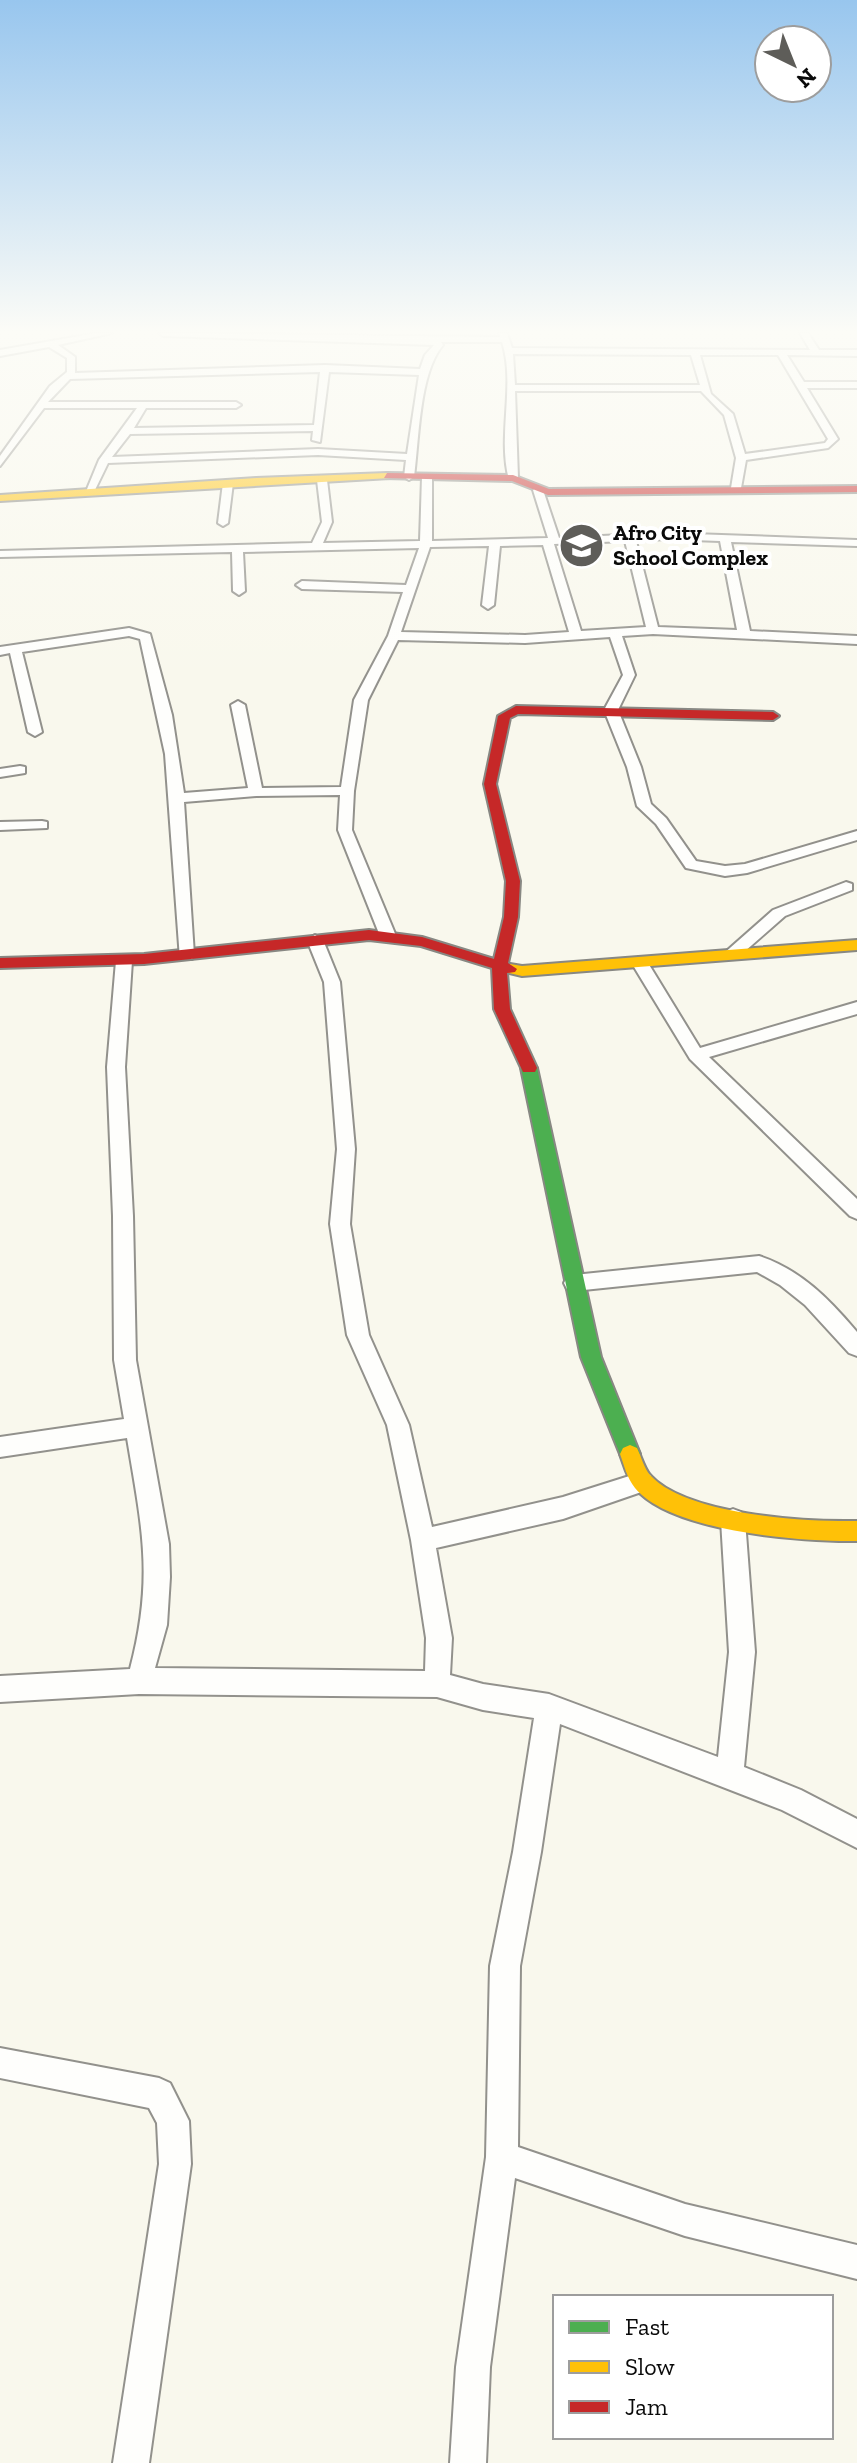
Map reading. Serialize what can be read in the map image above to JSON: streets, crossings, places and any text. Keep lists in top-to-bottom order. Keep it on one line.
{"places":{"school or university":["Afro City School Complex"]},"legend":["Fast","Slow","Jam"],"north":"bottom right"}
